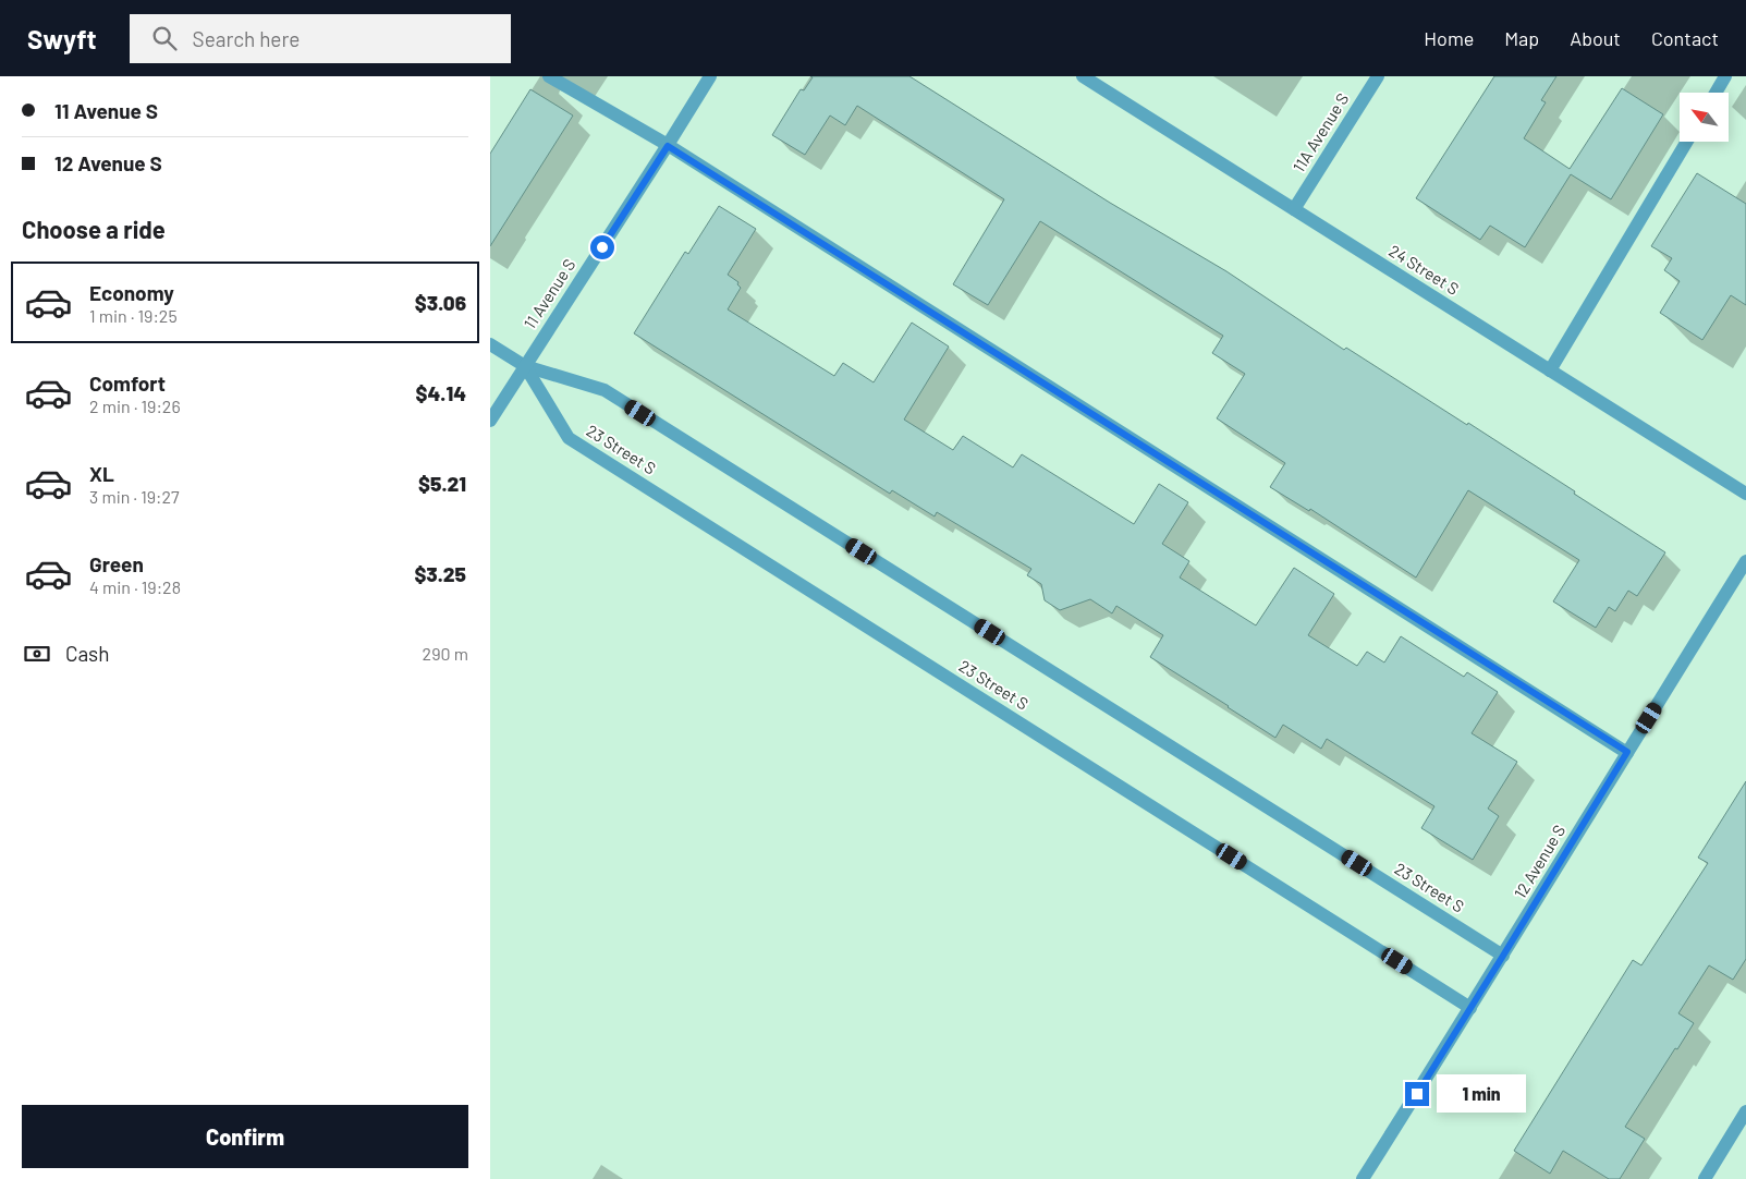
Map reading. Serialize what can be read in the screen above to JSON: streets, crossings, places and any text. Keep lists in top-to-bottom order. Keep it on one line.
{"streets":{"street":["11A Avenue S","24 Street S","11 Avenue S","23 Street S","12 Avenue S"]},"crossings":[["11A Avenue S","24 Street S"],["11 Avenue S","23 Street S"],["23 Street S","12 Avenue S"]],"north":"top left","page":{"header":"Swyft","search":"Search here","nav":["Home","Map","About","Contact"],"banner":["11 Avenue S","12 Avenue S"],"heading":"Choose a ride","list":[{"name":"Economy","note":"1 min · 19:25","value":"$3.06"},{"name":"Comfort","note":"2 min · 19:26","value":"$4.14"},{"name":"XL","note":"3 min · 19:27","value":"$5.21"},{"name":"Green","note":"4 min · 19:28","value":"$3.25"}],"pay":["Cash","290 m"],"bubble":"1 min","buttons":"Confirm"}}
